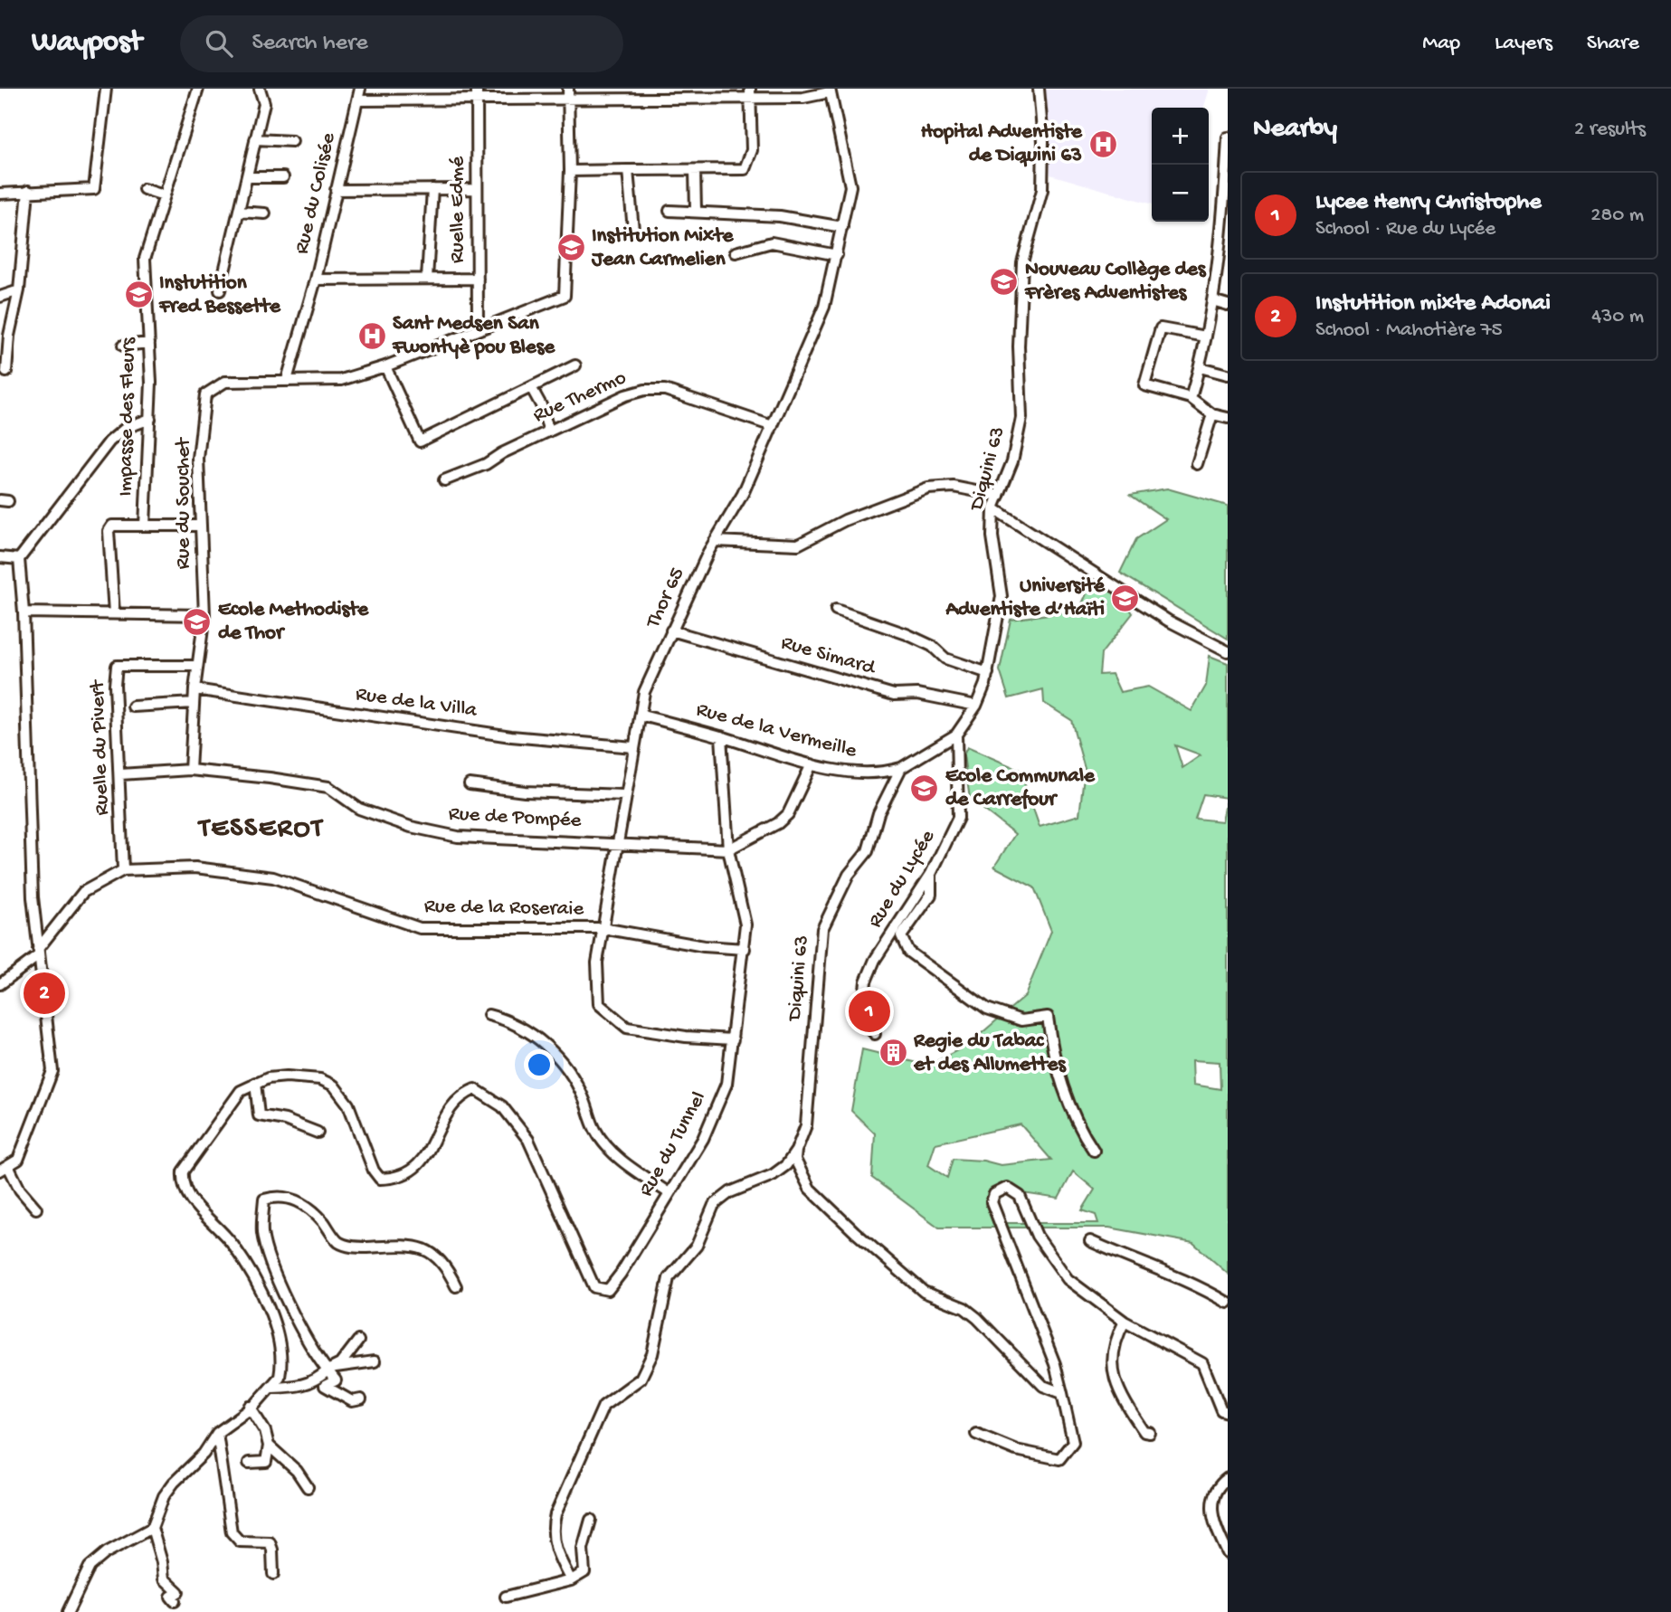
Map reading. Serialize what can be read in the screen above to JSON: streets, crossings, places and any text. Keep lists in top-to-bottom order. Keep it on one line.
{"streets":{"street":["Rue du Colisée","Ruelle Edmé","Rue Thermo","Impasse des Fleurs","Diquini 63","Rue du Souchet","Thor 65","Rue Simard","Rue de la Villa","Rue de la Vermeille","Ruelle du Pivert","Rue de Pompée","Rue du Lycée","Rue de la Roseraie","Rue du Tunnel"]},"crossings":[["Rue du Colisée","Rue du Souchet"],["Ruelle Edmé","Rue du Souchet"],["Rue Thermo","Thor 65"],["Diquini 63","Rue Simard"],["Diquini 63","Rue de la Vermeille"],["Diquini 63","Rue du Lycée"],["Rue du Souchet","Rue de la Villa"],["Rue du Souchet","Ruelle du Pivert"],["Rue du Souchet","Rue de Pompée"],["Thor 65","Rue Simard"],["Thor 65","Rue de la Villa"],["Thor 65","Rue de la Vermeille"],["Thor 65","Rue de Pompée"],["Thor 65","Rue de la Roseraie"],["Thor 65","Rue du Tunnel"],["Rue de la Vermeille","Rue du Tunnel"],["Ruelle du Pivert","Rue de Pompée"],["Ruelle du Pivert","Rue de la Roseraie"],["Rue de Pompée","Rue du Tunnel"],["Rue de la Roseraie","Rue du Tunnel"]],"districts":["TESSEROT"],"places":{"hospital":["Hopital Adventiste de Diquini 63","Sant Medsen San Fwontyè pou Blese"],"school or university":["Institution Mixte Jean Carmelien","Nouveau Collège des Frères Adventistes","Instutition Fred Bessette","Université Adventiste d’Haïti","Ecole Methodiste de Thor","Ecole Communale de Carrefour"],"building":["Regie du Tabac et des Allumettes"]},"page":{"header":"Waypost","search":"Search here","nav":["Map","Layers","Share"],"heading":["Nearby","2 results"],"map_buttons":["+","−"],"list":[{"mark":"1","name":"Lycee Henry Christophe","note":"School · Rue du Lycée","value":"280 m"},{"mark":"2","name":"Instutition mixte Adonai","note":"School · Mahotière 75","value":"430 m"}],"pins":["2","1"]}}
